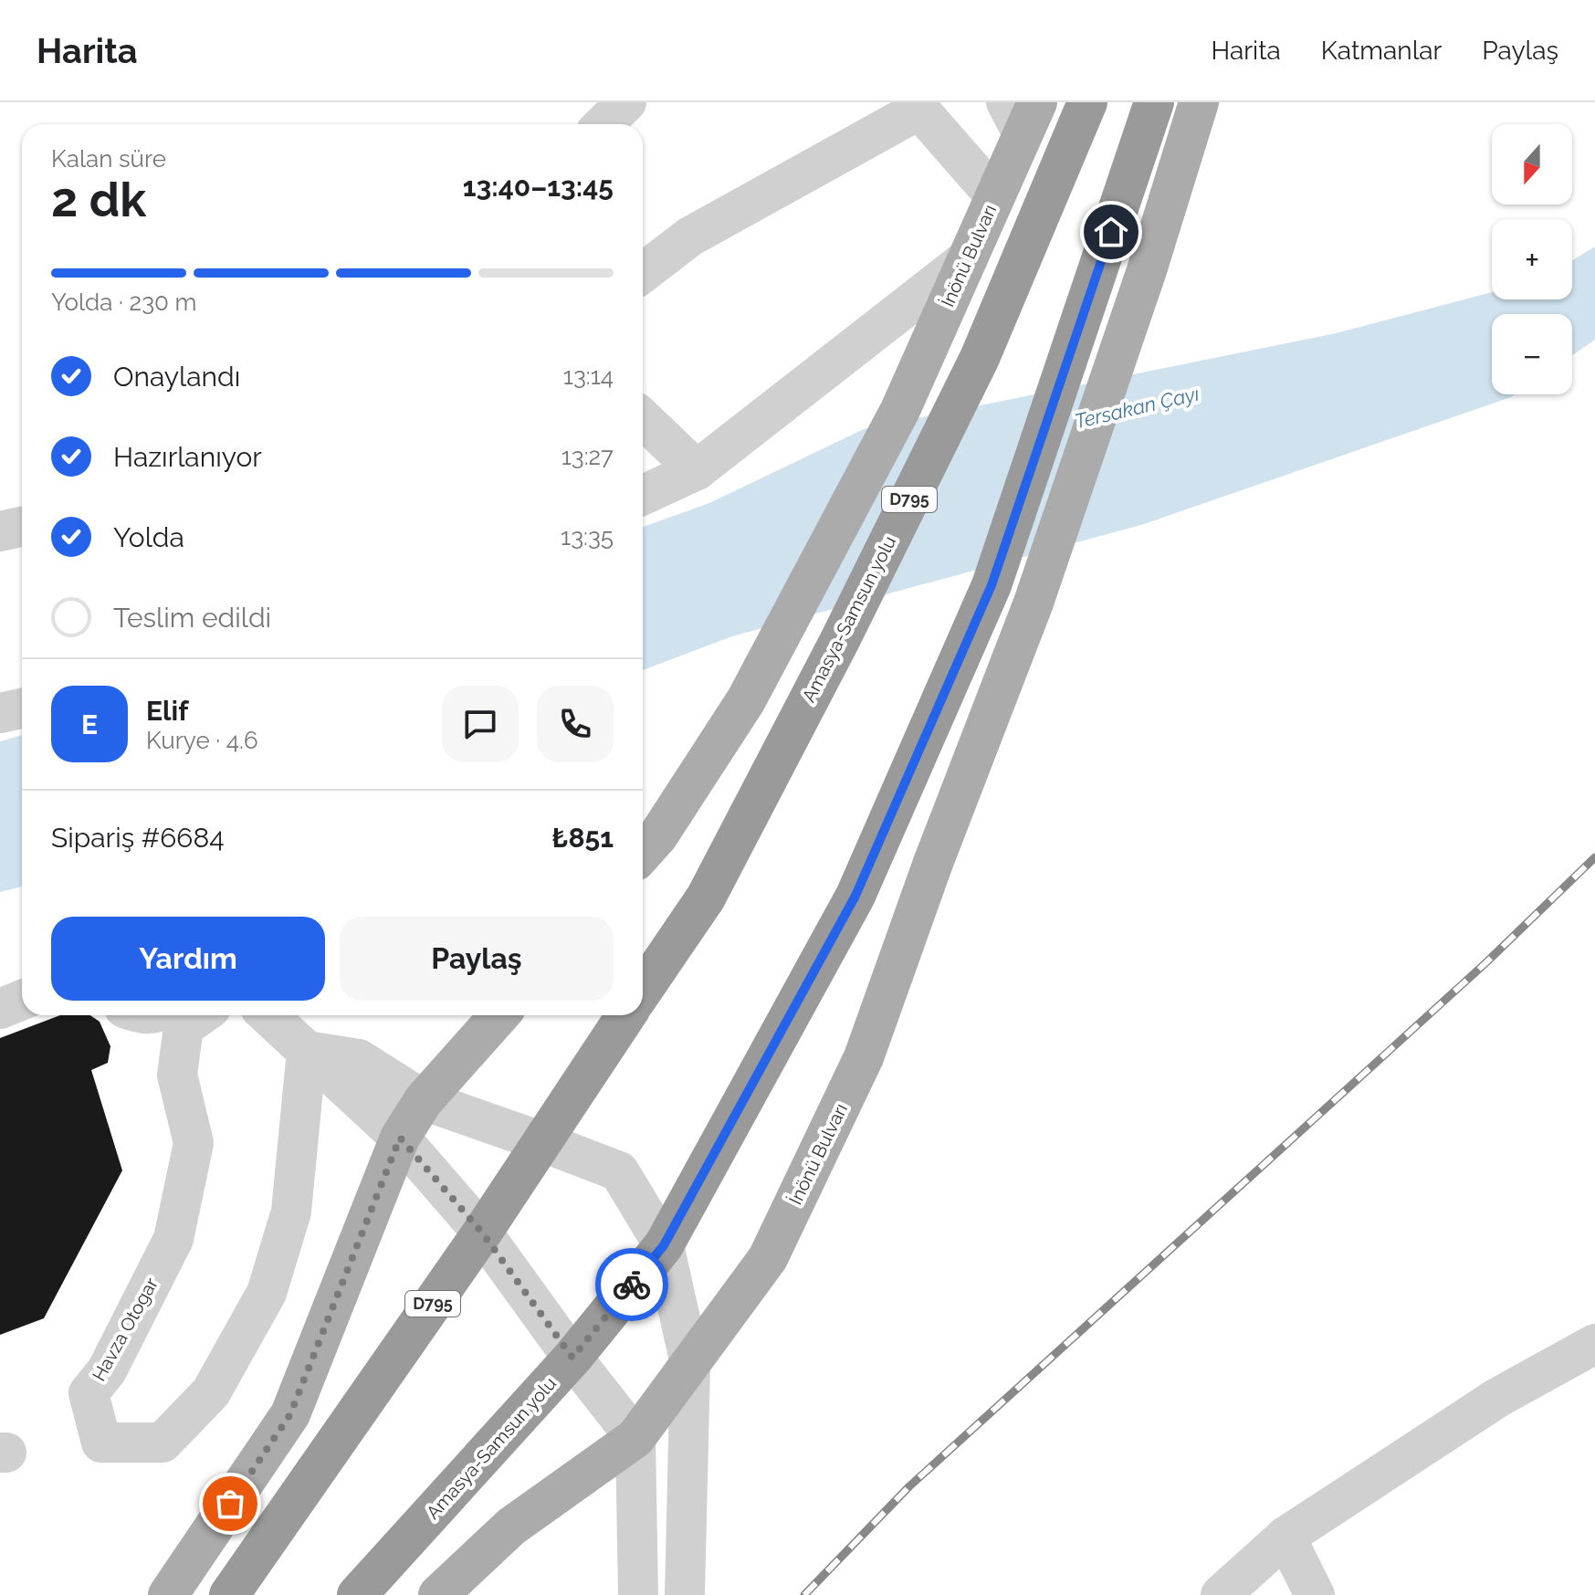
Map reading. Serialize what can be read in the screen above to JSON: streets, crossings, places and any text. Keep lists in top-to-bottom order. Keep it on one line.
{"streets":{"highway":["D795","Amasya-Samsun yolu"],"main road":["İnönü Bulvarı"],"street":["Havza Otogar"]},"water":["Tersakan Çayı"],"north":"bottom","page":{"header":"Harita","nav":["Harita","Katmanlar","Paylaş"],"map_buttons":["+","−"],"heading":["2 dk","Kalan süre","13:40–13:45"],"panel":["Elif","Kurye · 4.6","Sipariş #6684","₺851"],"bar":"Yolda · 230 m","list":[["Onaylandı","13:14"],["Hazırlanıyor","13:27"],["Yolda","13:35"],"Teslim edildi"],"round":"E","buttons":["Yardım","Paylaş"]}}
